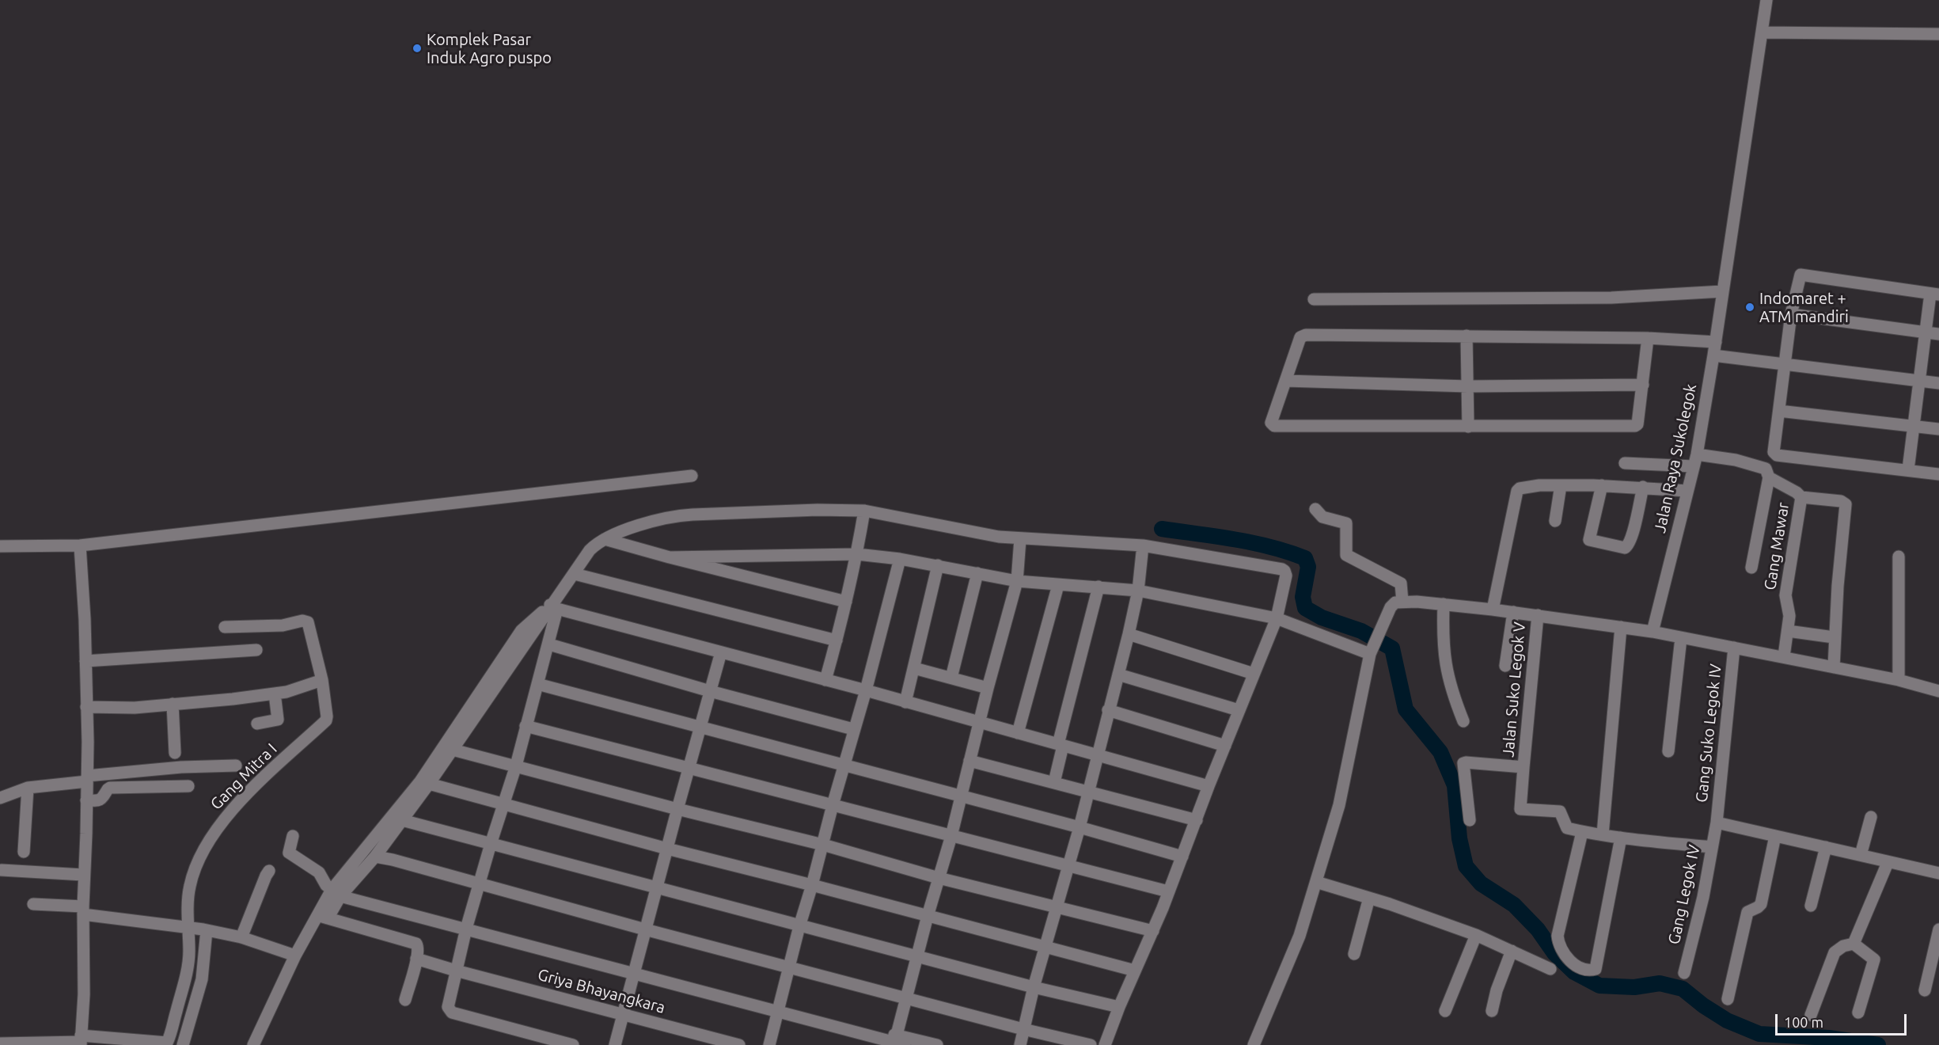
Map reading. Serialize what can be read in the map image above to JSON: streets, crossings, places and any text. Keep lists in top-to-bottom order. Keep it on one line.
{"streets":{"street":["Jalan Raya Sukolegok","Gang Mawar","Jalan Suko Legok V","Gang Suko Legok IV","Gang Mitra I","Gang Legok IV","Griya Bhayangkara"]},"crossings":[["Gang Suko Legok IV","Gang Legok IV"]],"places":["Komplek Pasar Induk Agro puspo","Indomaret + ATM mandiri"],"scale_bar":"100 m"}
